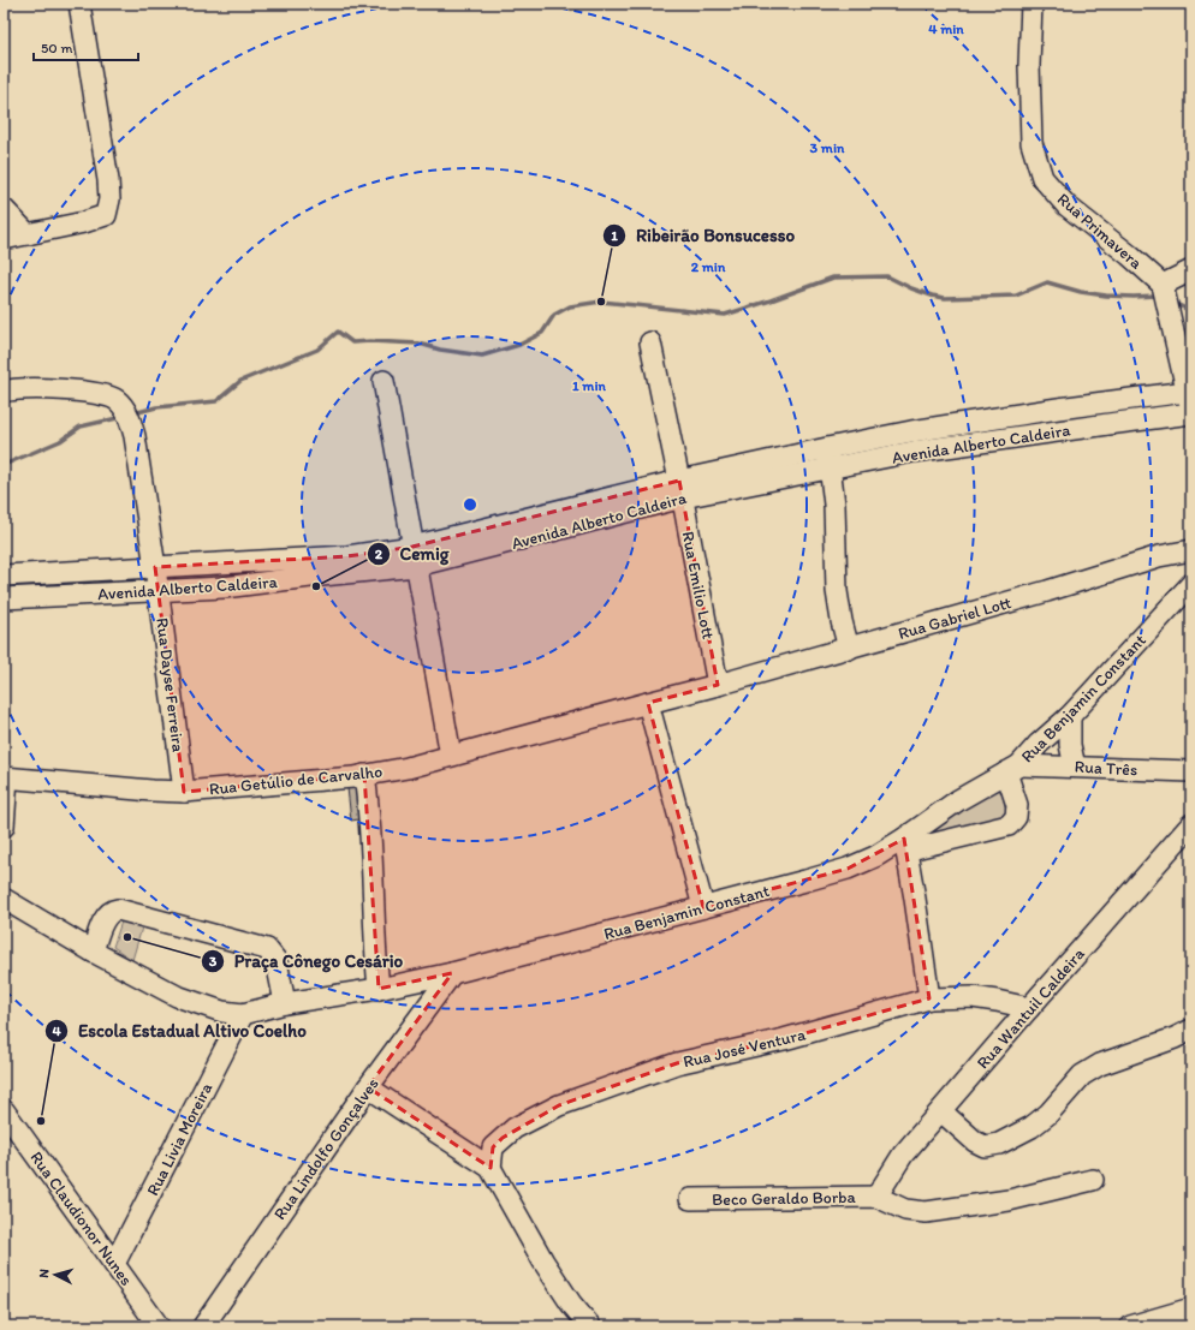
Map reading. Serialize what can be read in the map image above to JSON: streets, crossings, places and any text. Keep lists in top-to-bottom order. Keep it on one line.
{"streets":{"street":["Rua Primavera","Avenida Alberto Caldeira","Rua Emilio Lott","Rua Gabriel Lott","Rua Dayse Ferreira","Rua Benjamin Constant","Rua Três","Rua Getúlio de Carvalho","Rua Wantuil Caldeira","Rua José Ventura","Rua Livia Moreira","Rua Lindolfo Gonçalves","Beco Geraldo Borba","Rua Claudionor Nunes"]},"crossings":[["Avenida Alberto Caldeira","Rua Emilio Lott"],["Avenida Alberto Caldeira","Rua Dayse Ferreira"],["Rua Emilio Lott","Rua Gabriel Lott"],["Rua Emilio Lott","Rua Getúlio de Carvalho"],["Rua Gabriel Lott","Rua Getúlio de Carvalho"],["Rua Dayse Ferreira","Rua Getúlio de Carvalho"],["Rua Benjamin Constant","Rua Três"],["Rua Benjamin Constant","Rua Livia Moreira"],["Rua Benjamin Constant","Rua Lindolfo Gonçalves"],["Rua Wantuil Caldeira","Rua José Ventura"],["Rua Wantuil Caldeira","Beco Geraldo Borba"],["Rua Livia Moreira","Rua Claudionor Nunes"]],"places":["Ribeirão Bonsucesso","Cemig","Praça Cônego Cesário","Escola Estadual Altivo Coelho"],"scale_bar":"50 m","north":"left","rings":["4 min","3 min","2 min","1 min"]}
